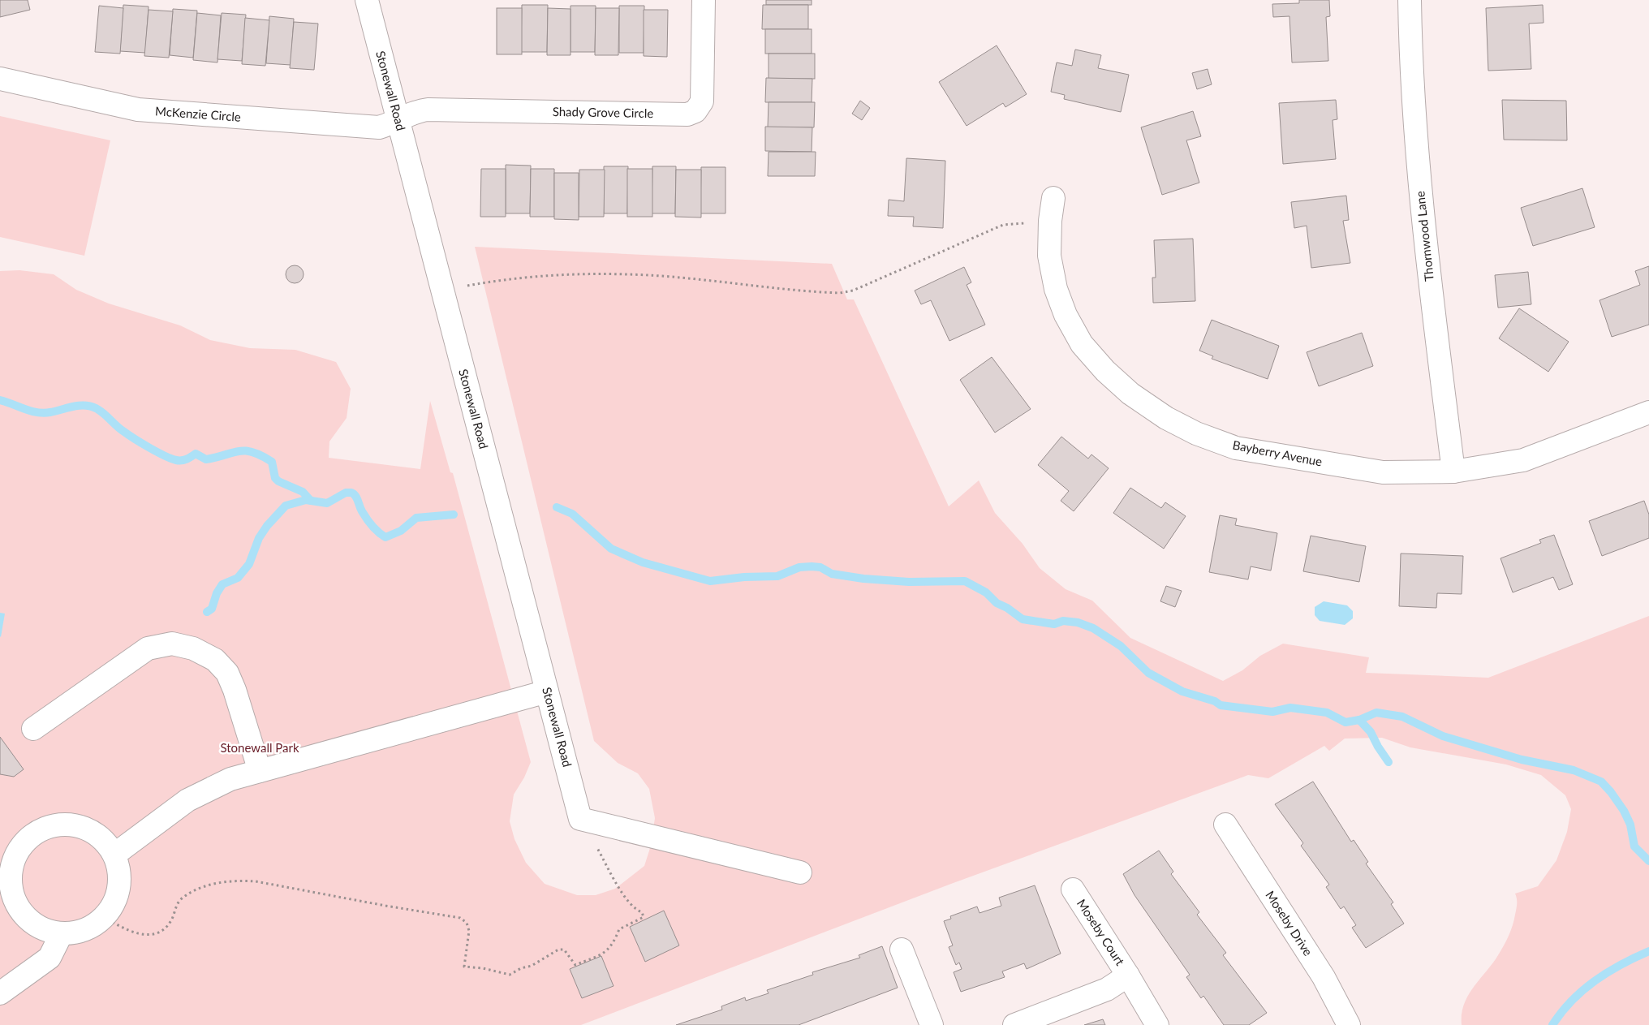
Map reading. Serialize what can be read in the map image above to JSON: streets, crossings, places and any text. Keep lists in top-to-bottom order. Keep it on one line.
{"streets":{"street":["Stonewall Road","Shady Grove Circle","McKenzie Circle","Thornwood Lane","Bayberry Avenue","Moseby Drive","Moseby Court"]},"crossings":[["Stonewall Road","Shady Grove Circle"],["Stonewall Road","McKenzie Circle"],["Shady Grove Circle","McKenzie Circle"],["Thornwood Lane","Bayberry Avenue"]],"parks":["Stonewall Park"]}
